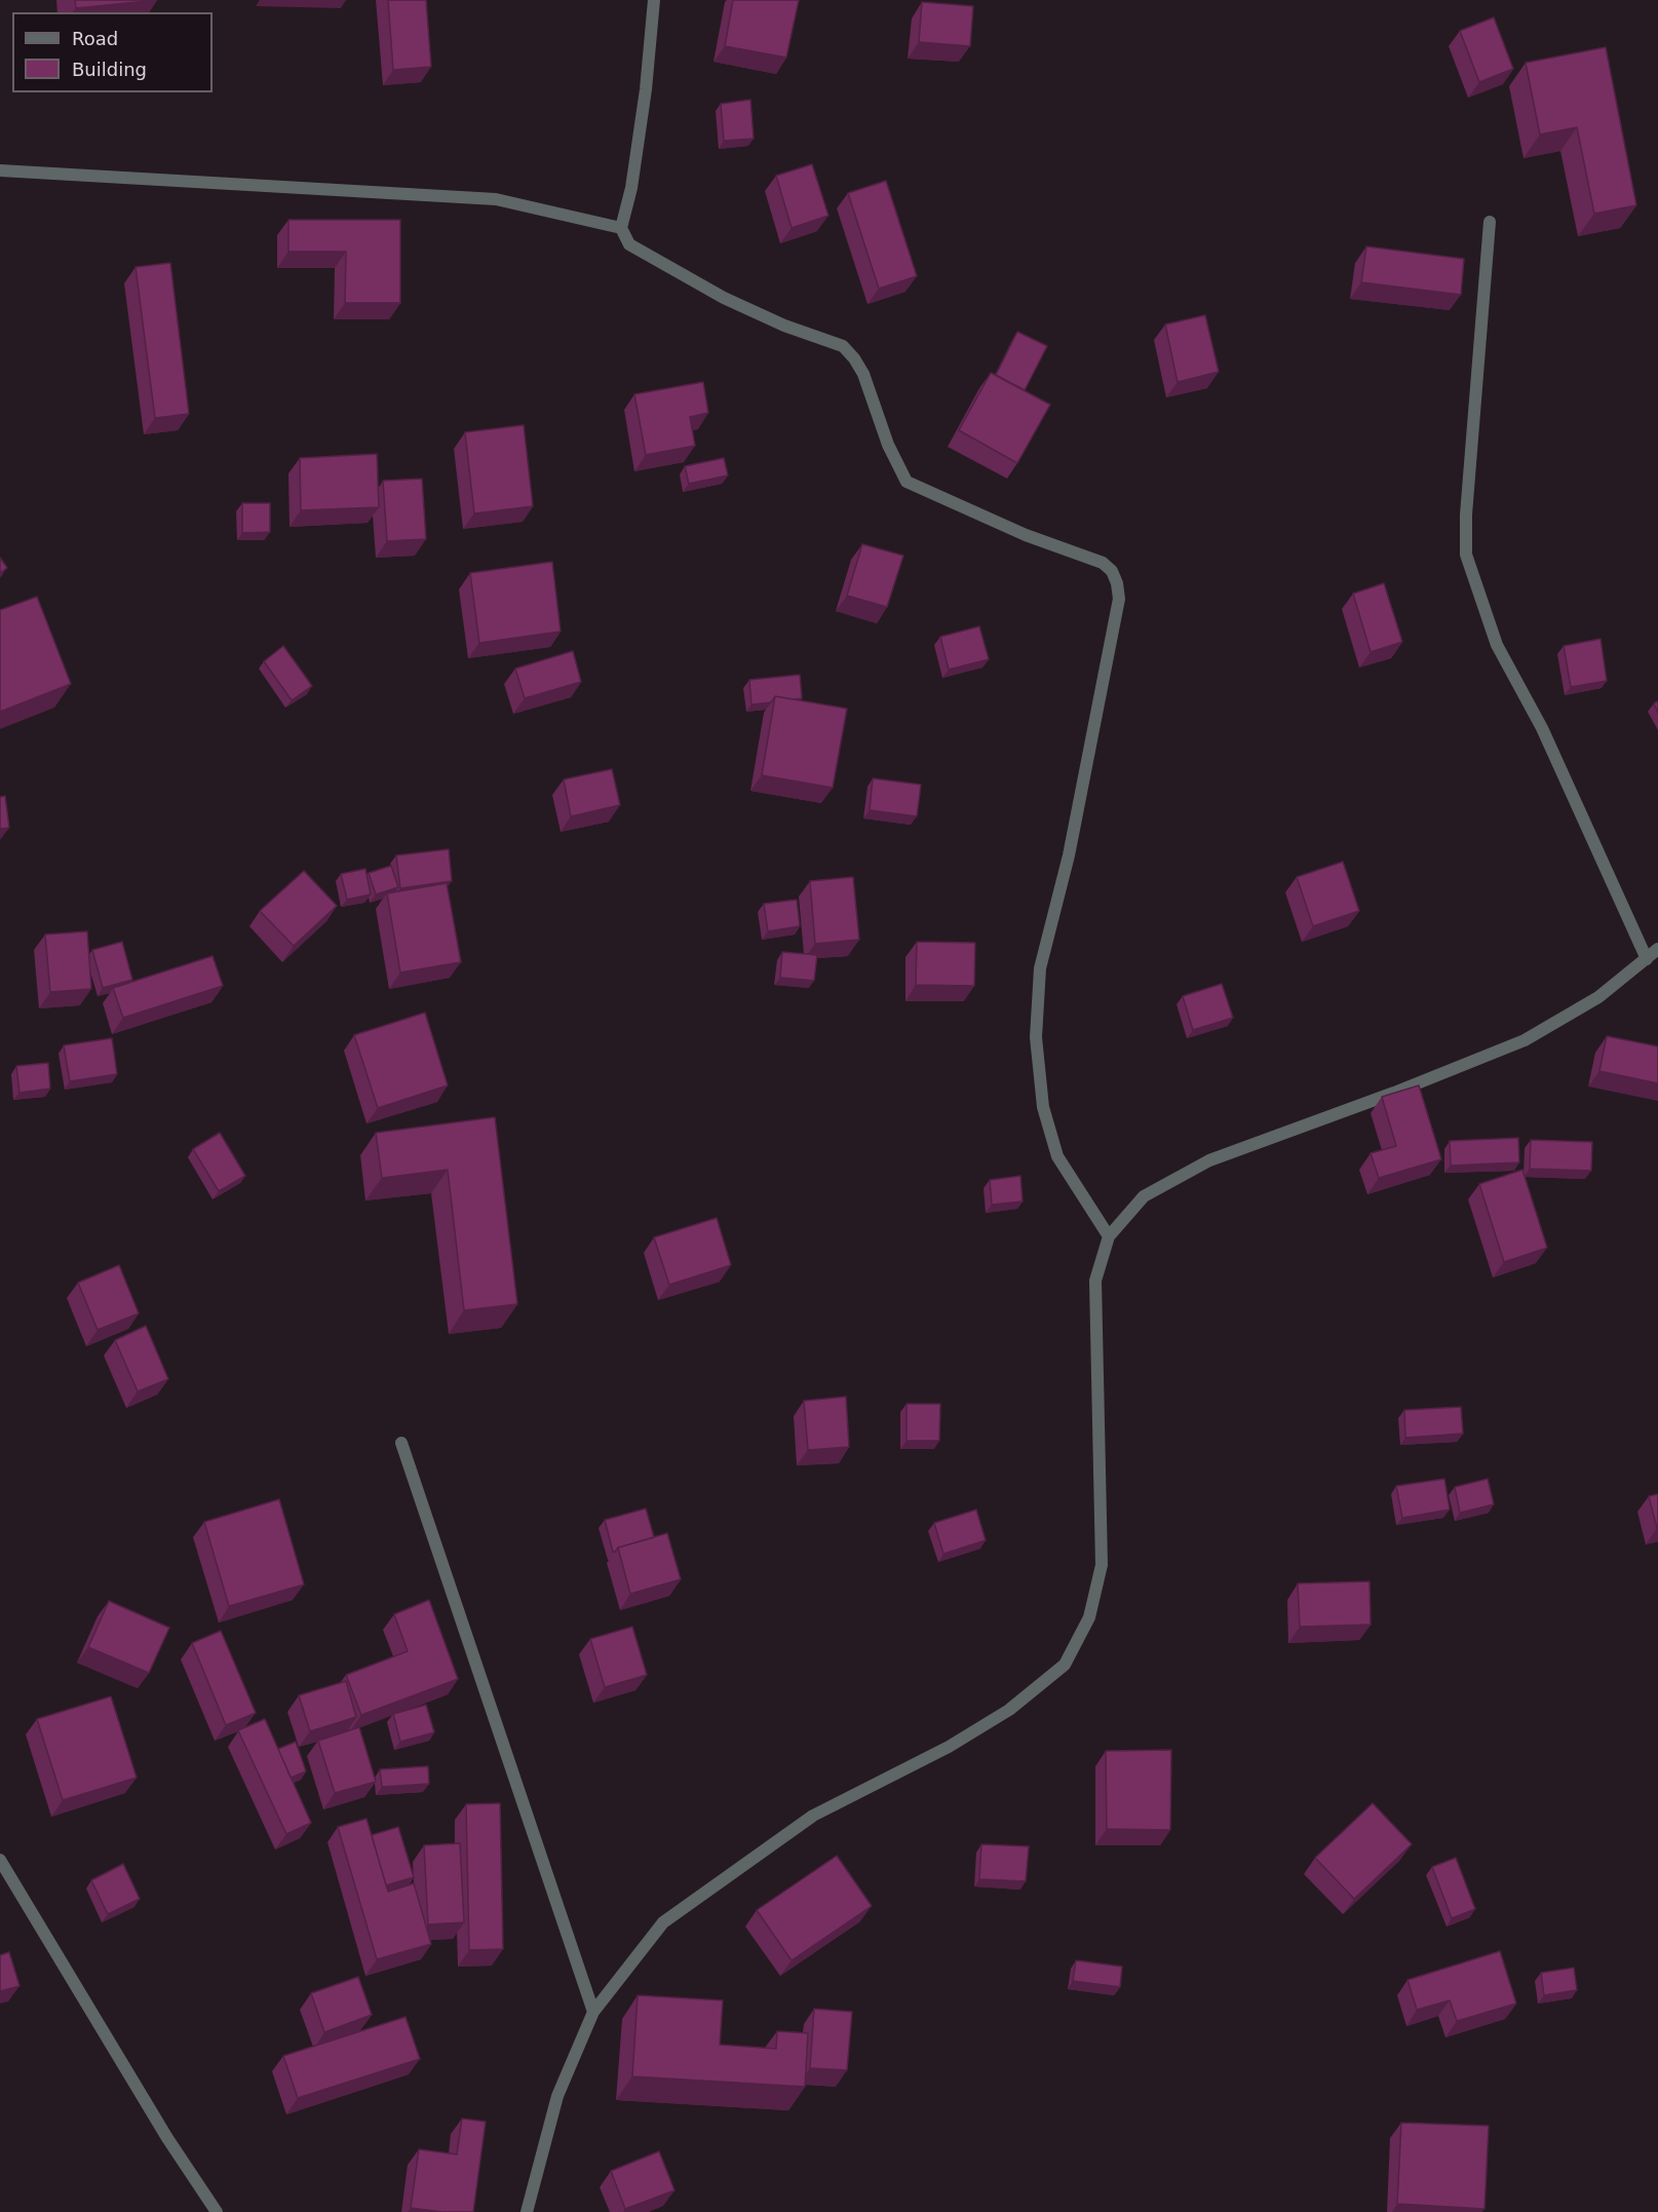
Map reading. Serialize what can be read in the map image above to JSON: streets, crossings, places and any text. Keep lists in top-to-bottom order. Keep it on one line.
{"legend":["Road","Building"]}
